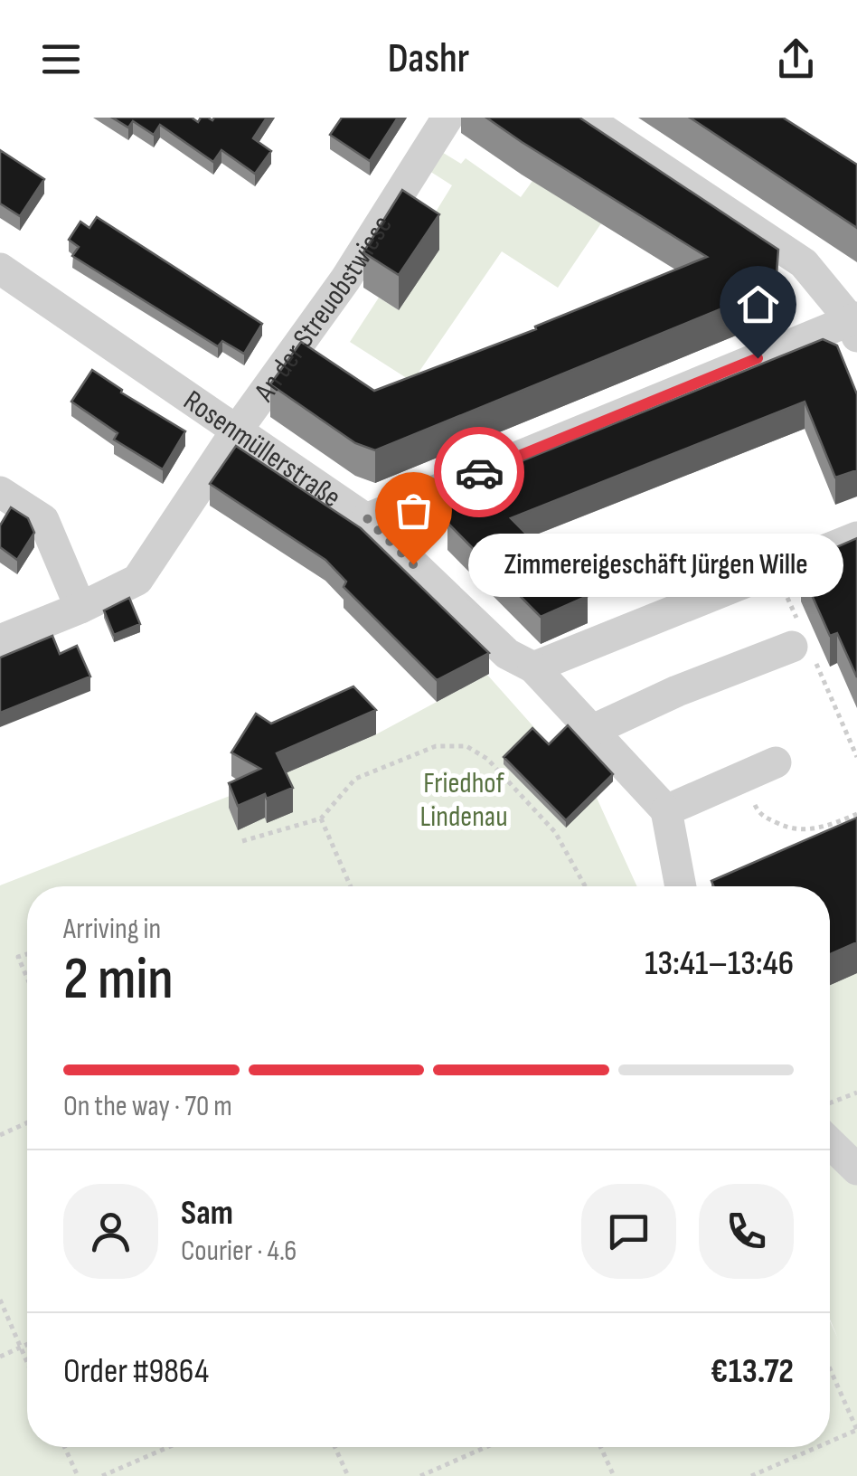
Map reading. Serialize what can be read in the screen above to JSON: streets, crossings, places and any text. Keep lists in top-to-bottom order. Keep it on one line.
{"streets":{"street":["An der Streuobstwiese","Rosenmüllerstraße"]},"crossings":[["An der Streuobstwiese","Rosenmüllerstraße"]],"parks":["Friedhof Lindenau"],"places":["Zimmereigeschäft Jürgen Wille"],"page":{"header":"Dashr","bubble":"Zimmereigeschäft Jürgen Wille","heading":["2 min","Arriving in","13:41–13:46"],"panel":["Sam","Courier · 4.6","Order #9864","€13.72"],"bar":"On the way · 70 m"}}
